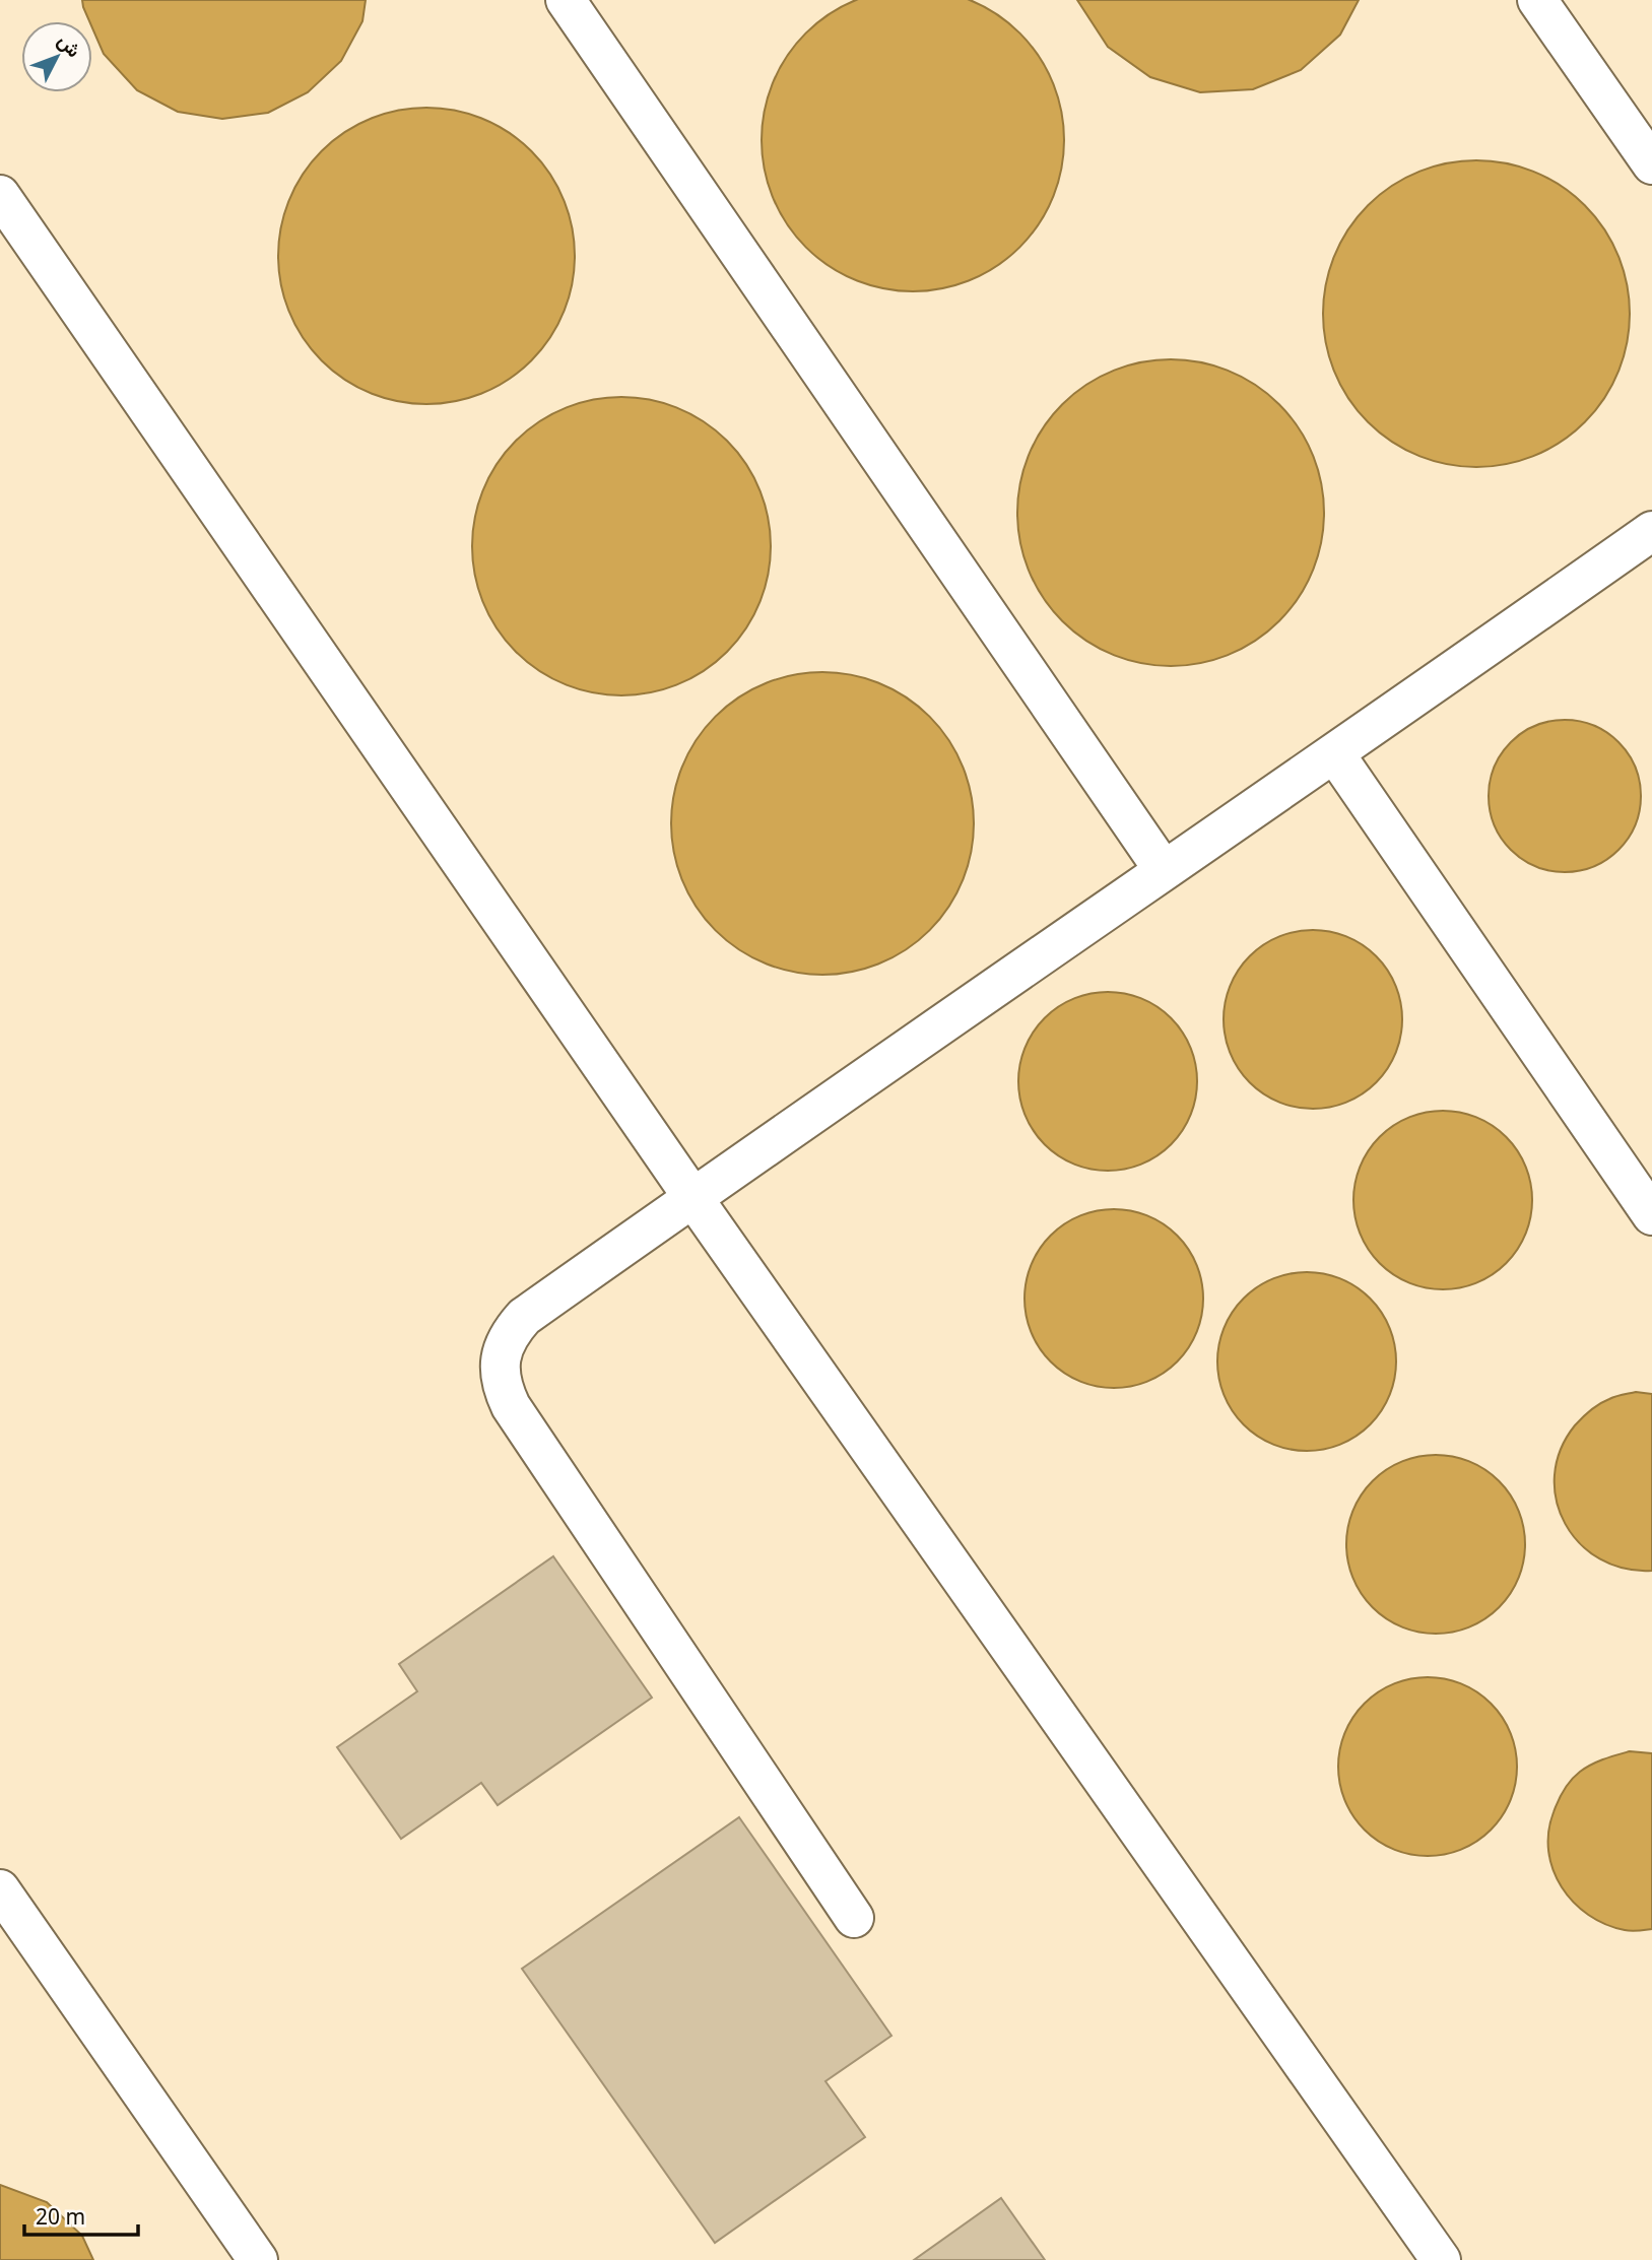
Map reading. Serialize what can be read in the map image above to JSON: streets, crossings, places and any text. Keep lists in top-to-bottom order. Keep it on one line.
{"scale_bar":"20 m","north":"top right"}
